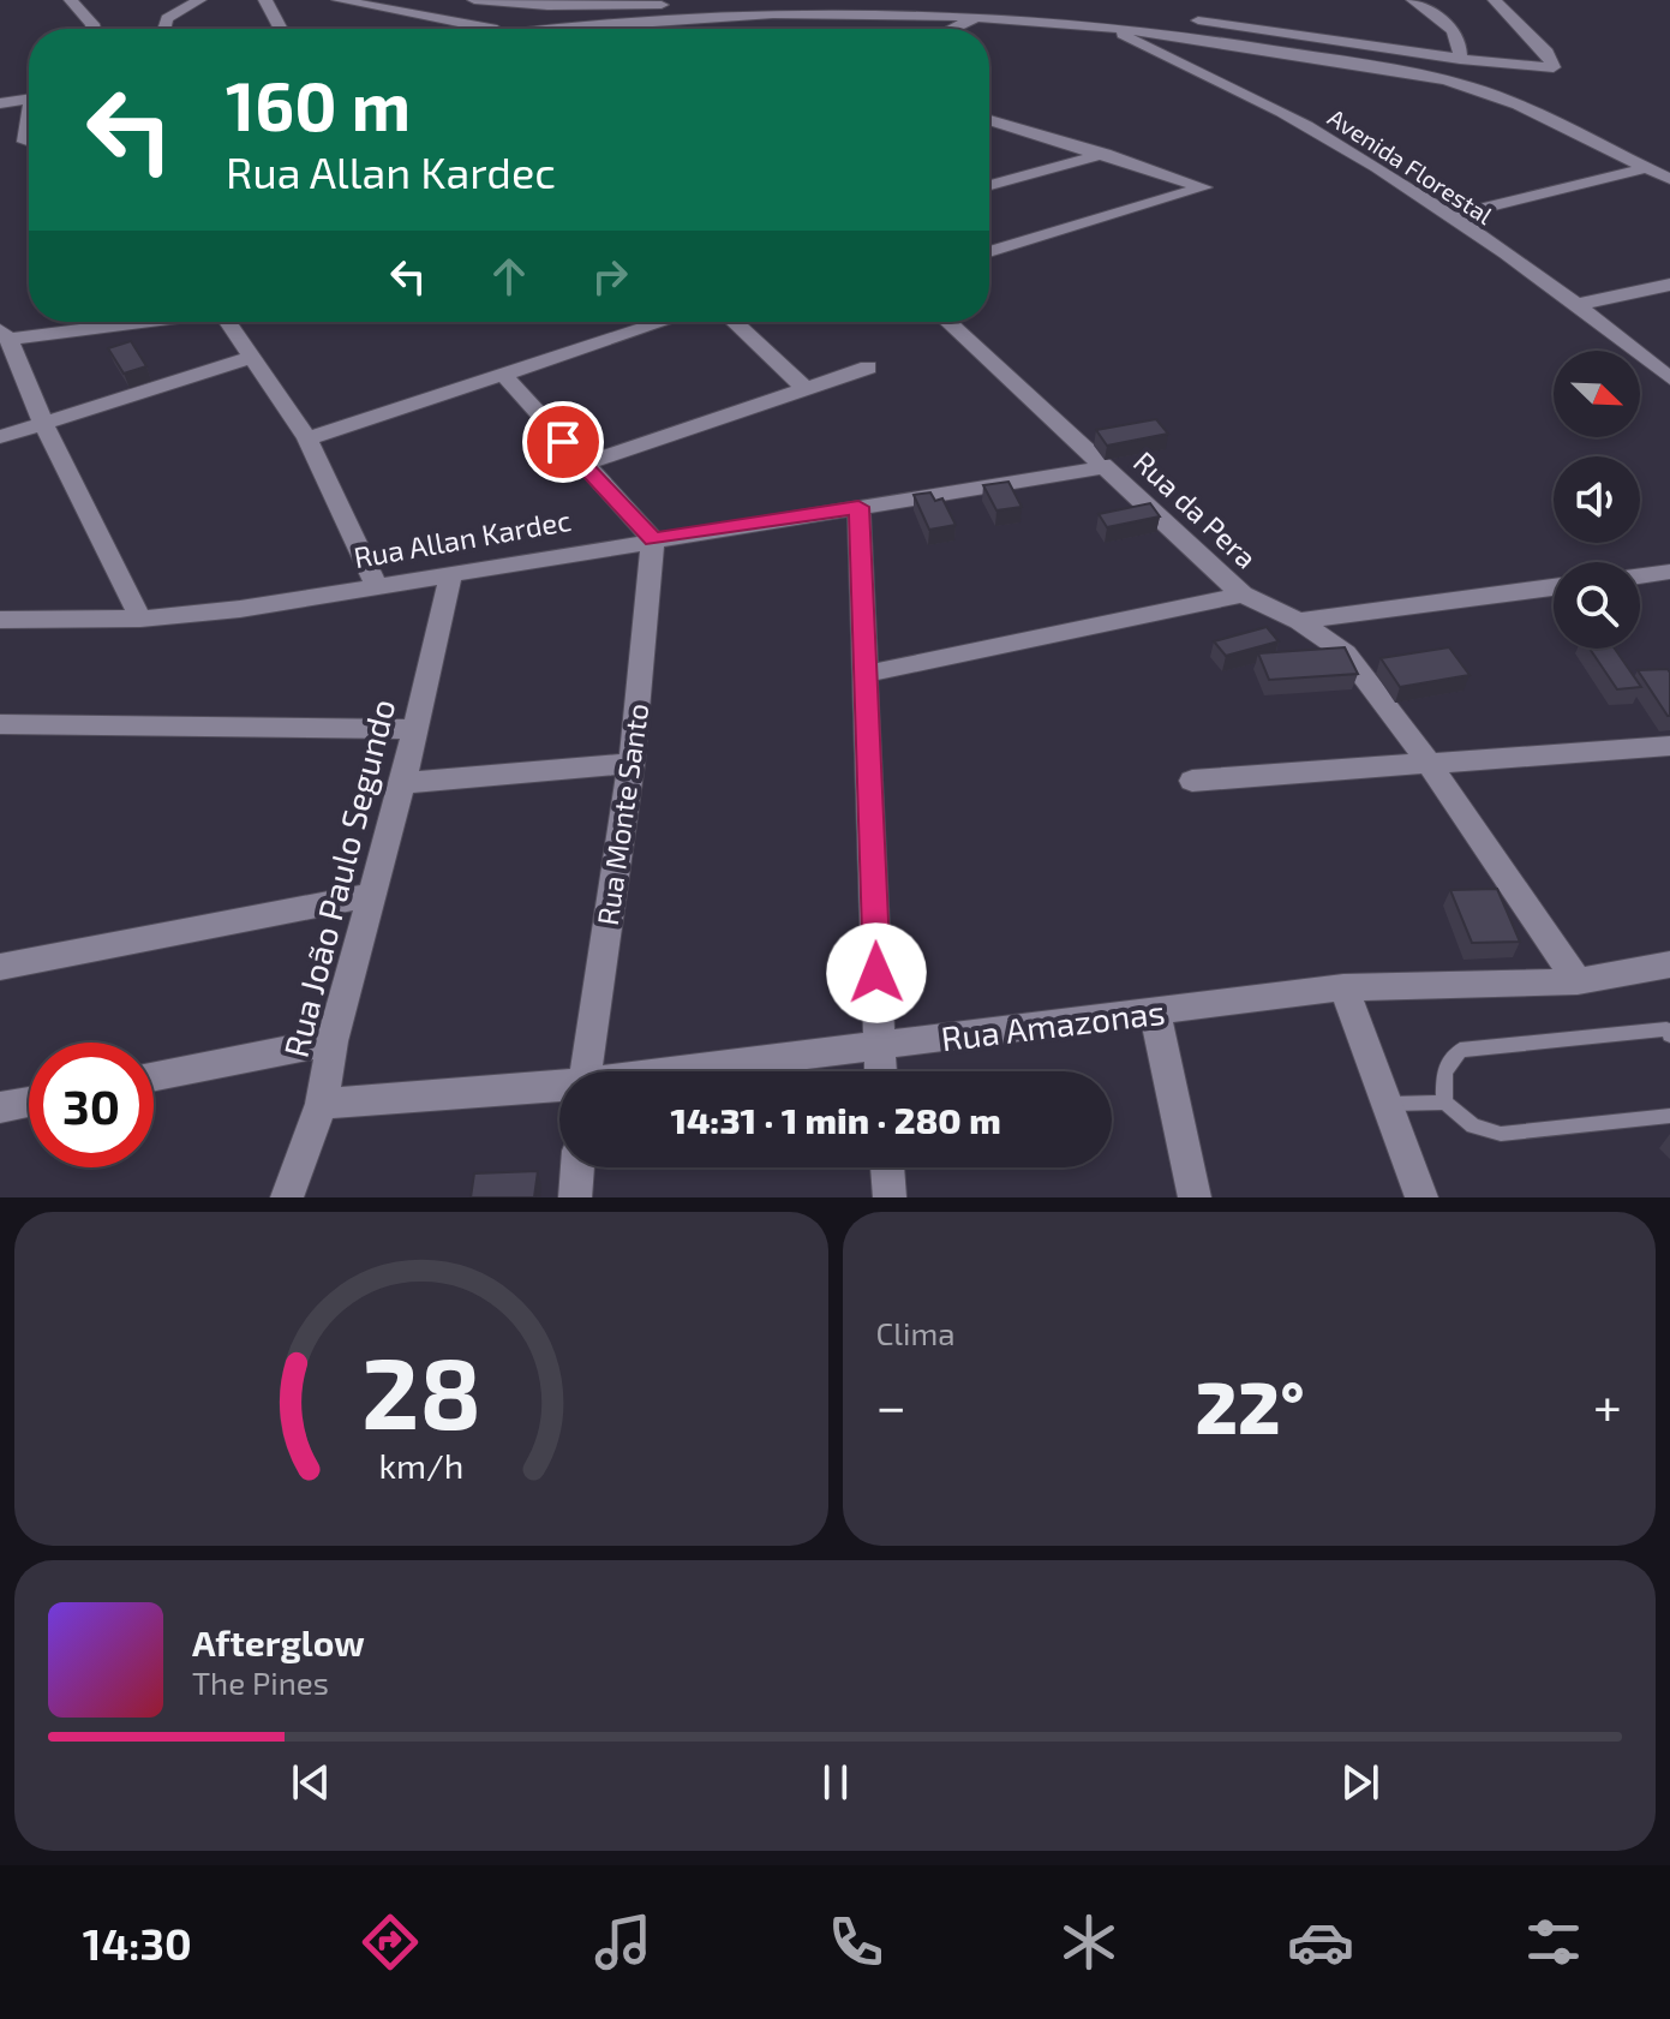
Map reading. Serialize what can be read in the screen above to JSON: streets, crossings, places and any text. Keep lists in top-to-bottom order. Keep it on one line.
{"streets":{"street":["Avenida Florestal","Rua da Pera","Rua Allan Kardec","Rua Monte Santo","Rua João Paulo Segundo","Rua Amazonas"]},"crossings":[["Rua da Pera","Rua Allan Kardec"],["Rua da Pera","Rua Amazonas"],["Rua Allan Kardec","Rua Monte Santo"],["Rua Allan Kardec","Rua João Paulo Segundo"],["Rua João Paulo Segundo","Rua Amazonas"]],"north":"bottom right","page":{"turn":["160 m","Rua Allan Kardec"],"limit":"30","trip":"14:31 · 1 min · 280 m","tile":"Clima","heat":["−","22°","+"],"song":["Afterglow","The Pines"],"tabs":"14:30","gauge":["28","km/h"]}}
